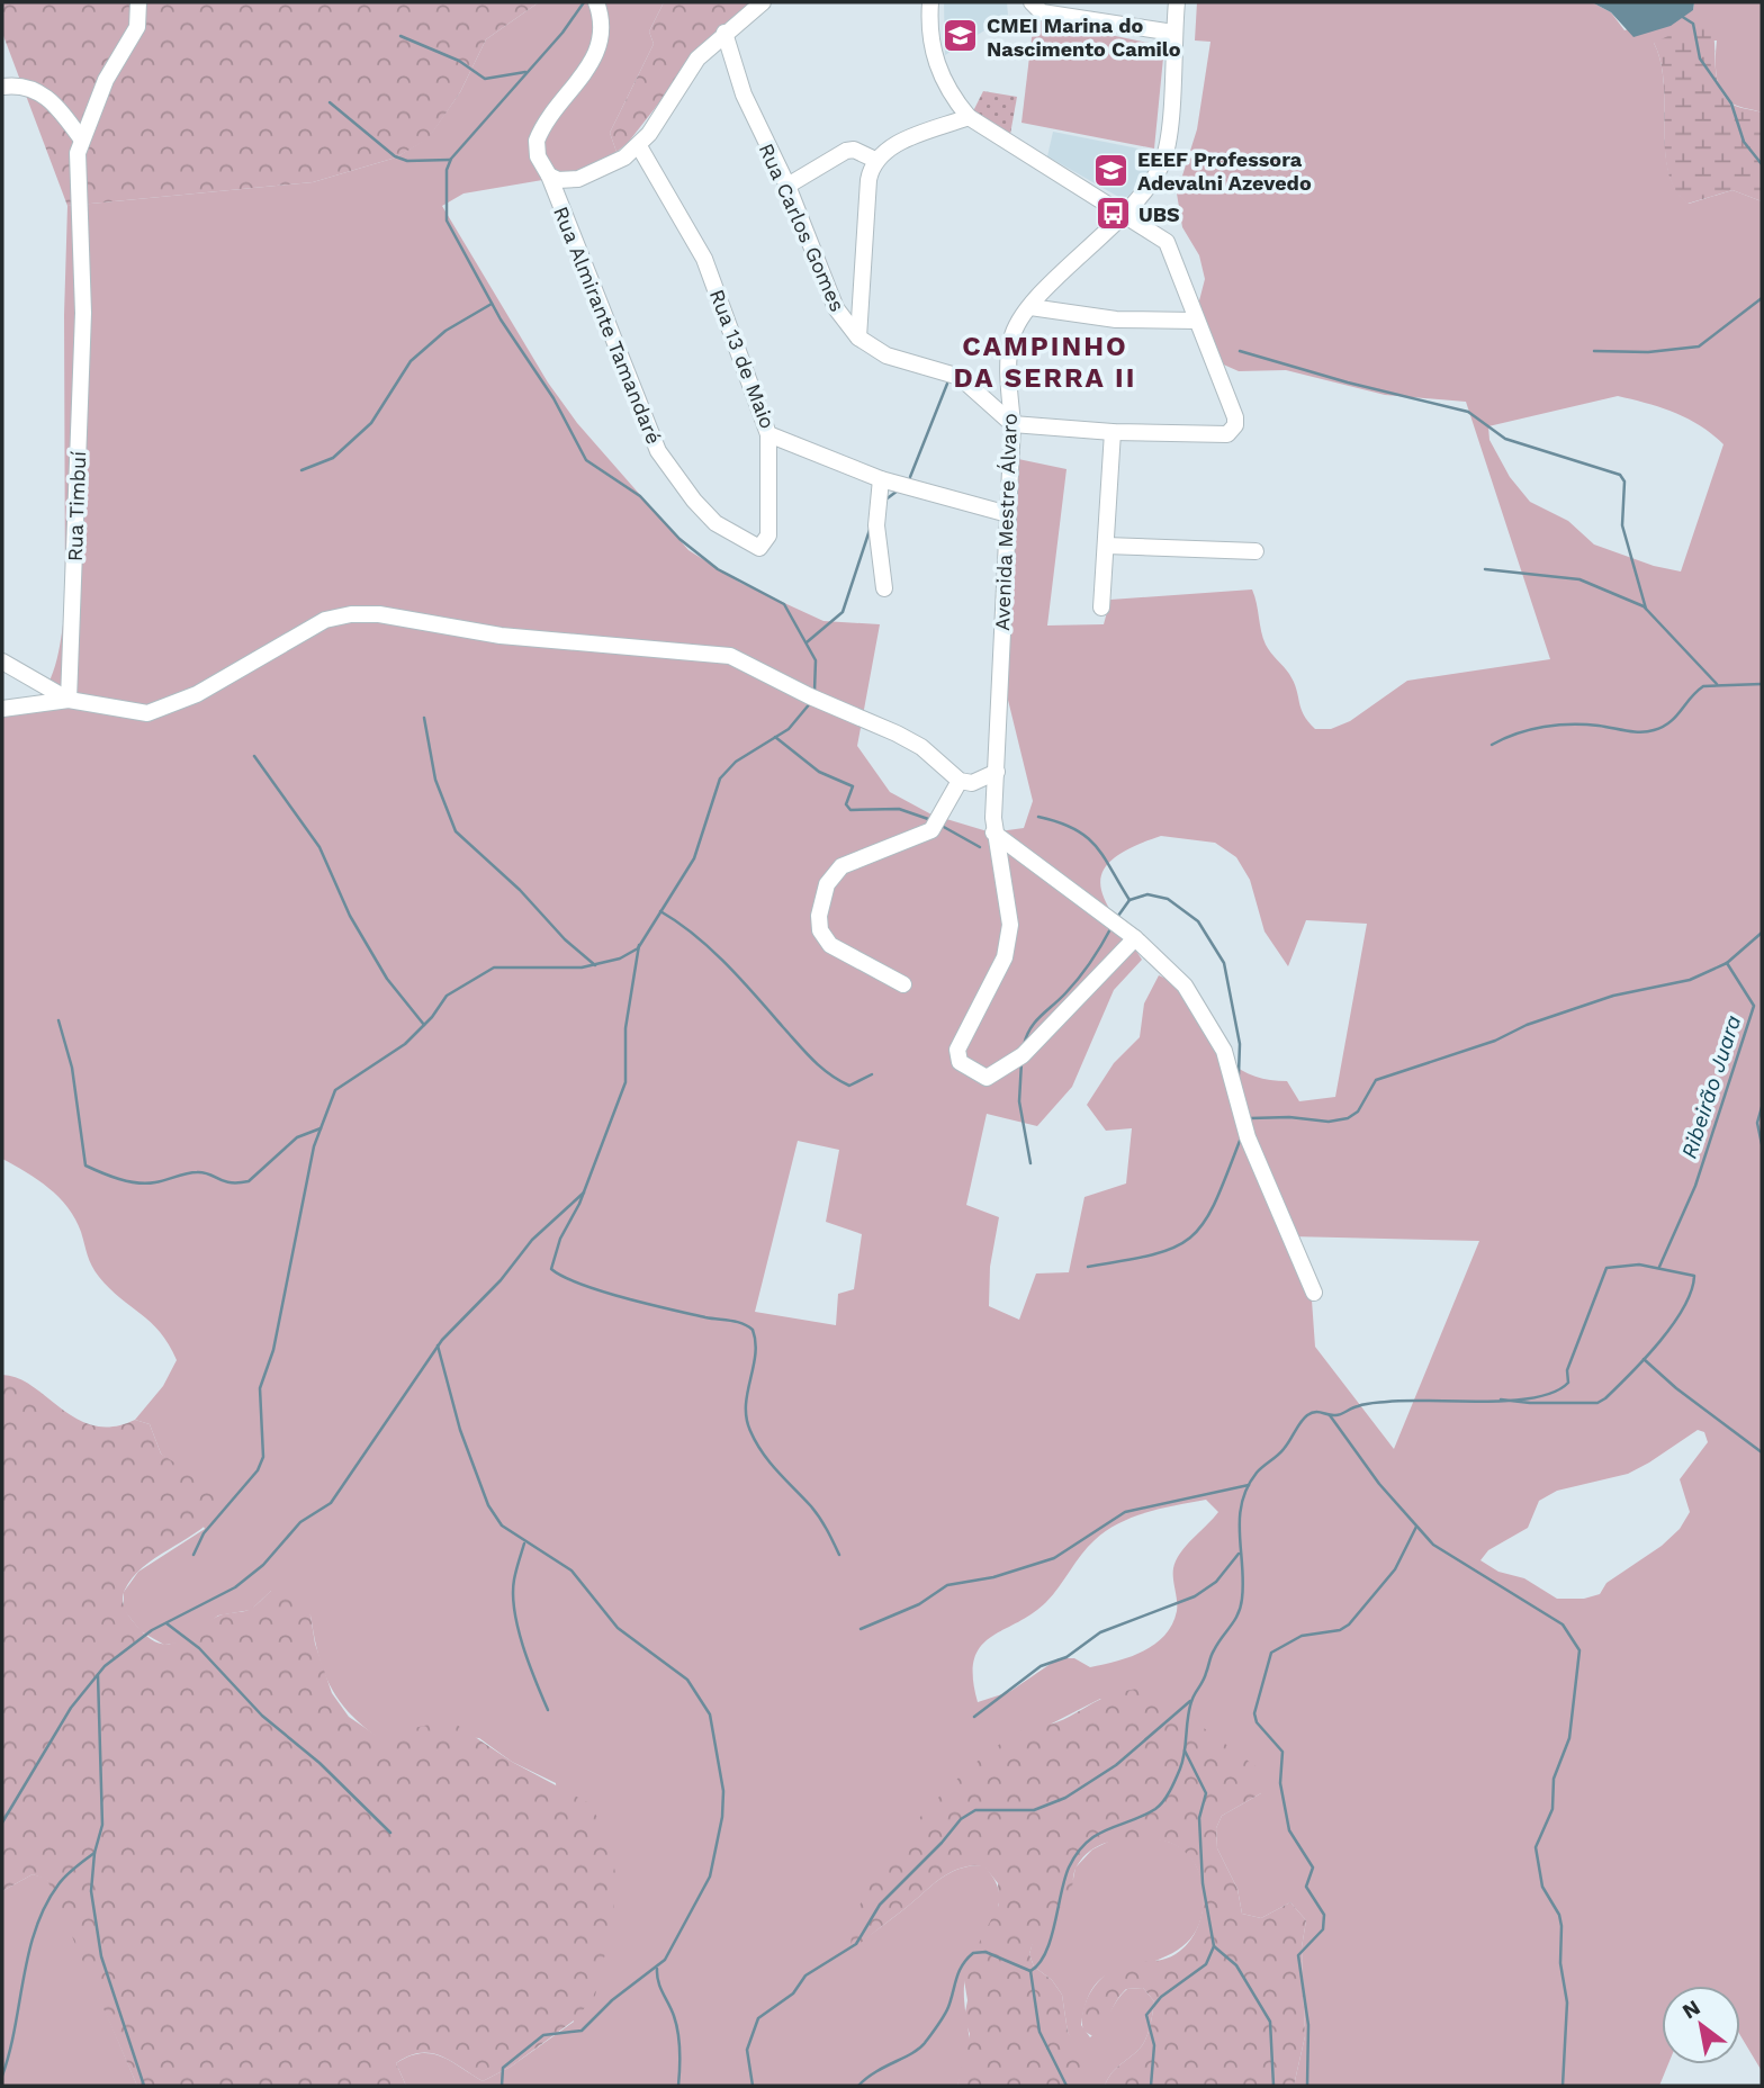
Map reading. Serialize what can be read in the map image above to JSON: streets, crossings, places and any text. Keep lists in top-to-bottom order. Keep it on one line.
{"streets":{"street":["Rua Carlos Gomes","Rua Almirante Tamandaré","Rua 13 de Maio","Rua Timbuí","Avenida Mestre Álvaro"]},"crossings":[["Rua Carlos Gomes","Avenida Mestre Álvaro"],["Rua Almirante Tamandaré","Rua 13 de Maio"],["Rua 13 de Maio","Avenida Mestre Álvaro"]],"districts":["CAMPINHO DA SERRA II"],"water":["Ribeirão Juara"],"places":{"school or university":["CMEI Marina do Nascimento Camilo","EEEF Professora Adevalni Azevedo"],"bus stop":["UBS"]},"north":"top left"}
